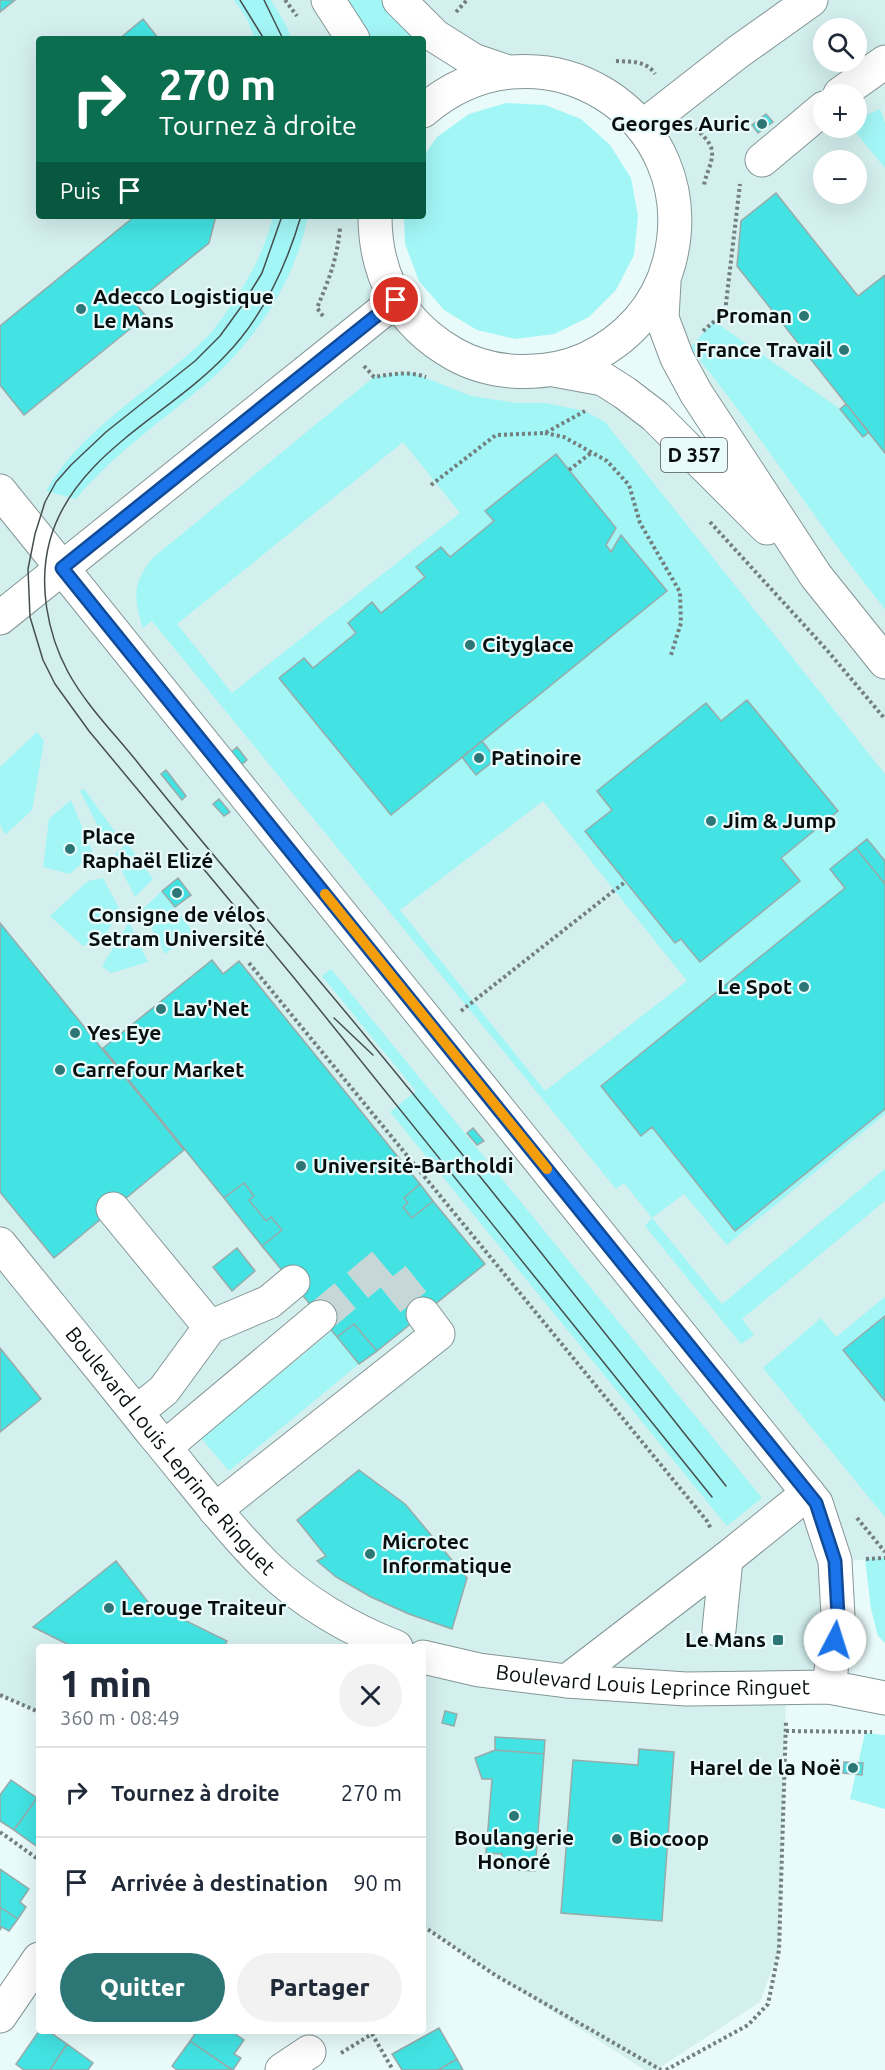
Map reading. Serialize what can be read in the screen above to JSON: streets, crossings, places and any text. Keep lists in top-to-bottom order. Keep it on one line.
{"streets":{"street":["D 357","Boulevard Louis Leprince Ringuet"]},"places":{"other":["Georges Auric","Adecco Logistique Le Mans","Proman","France Travail","Cityglace","Patinoire","Jim & Jump","Place Raphaël Elizé","Consigne de vélos Setram Université","Le Spot","Lav'Net","Yes Eye","Carrefour Market","Université-Bartholdi","Microtec Informatique","Lerouge Traiteur","Harel de la Noë","Boulangerie Honoré","Biocoop"],"transit":["Le Mans"]},"page":{"map_buttons":["+","−"],"turn":["270 m","Tournez à droite"],"then":"Puis","heading":["1 min","360 m · 08:49"],"list":[{"name":"Tournez à droite","value":"270 m"},{"name":"Arrivée à destination","value":"90 m"}],"buttons":["Quitter","Partager"]}}
